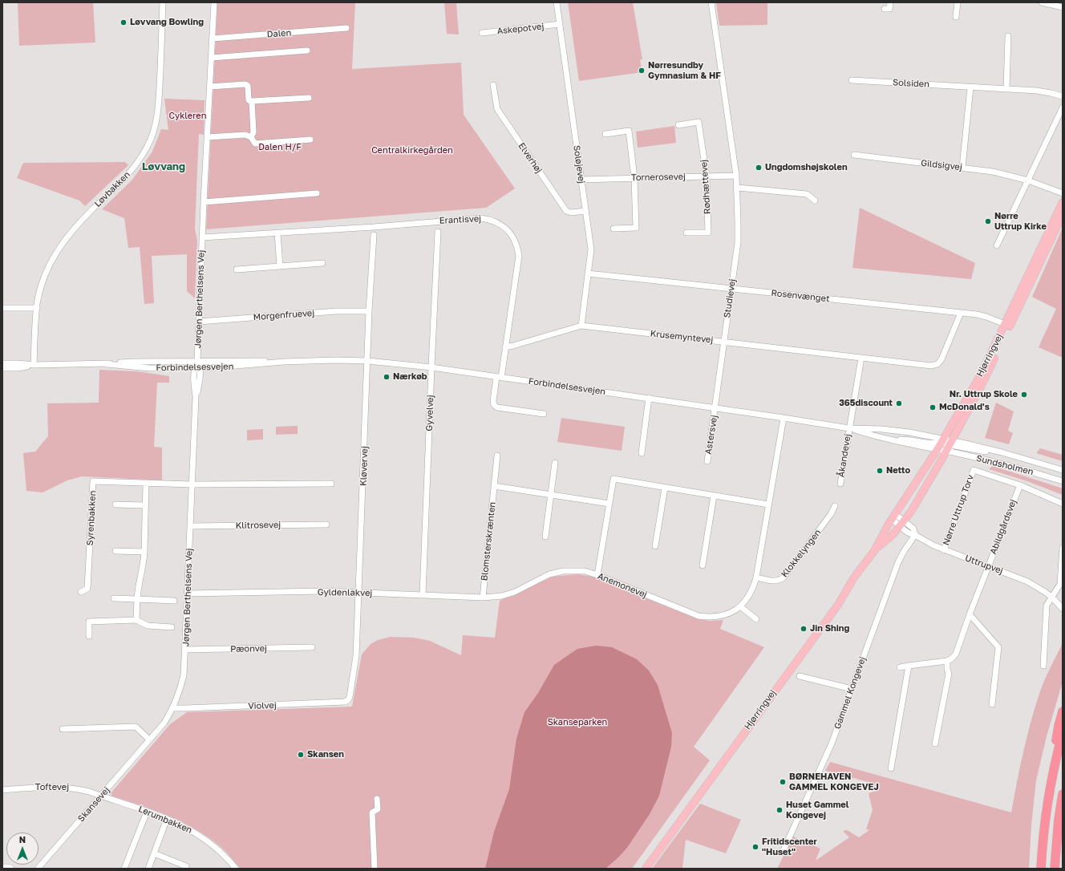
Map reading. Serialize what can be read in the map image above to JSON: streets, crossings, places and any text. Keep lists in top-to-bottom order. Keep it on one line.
{"streets":{"main road":["Hjørringvej"],"street":["Askepotvej","Dalen","Solsiden","Elverhøj","Soløjevej","Gildsigvej","Tornerosevej","Rødhættevej","Løvbakken","Erantisvej","Rosenvænget","Studievej","Jørgen Berthelsens Vej","Morgenfruevej","Krusemyntevej","Forbindelsesvejen","Gyvelvej","Astersvej","Åkandevej","Sundsholmen","Kløvervej","Nørre Uttrup Torv","Syrenbakken","Klitrosevej","Abildgårdsvej","Blomsterskrænten","Klokkelyngen","Uttrupvej","Anemonevej","Gyldenlakvej","Pæonvej","Gammel Kongevej","Violvej","Toftevej","Skansevej","Lerumbakken"]},"crossings":[["Askepotvej","Soløjevej"],["Elverhøj","Soløjevej"],["Soløjevej","Tornerosevej"],["Soløjevej","Rosenvænget"],["Soløjevej","Krusemyntevej"],["Tornerosevej","Rødhættevej"],["Tornerosevej","Studievej"],["Løvbakken","Forbindelsesvejen"],["Erantisvej","Jørgen Berthelsens Vej"],["Erantisvej","Krusemyntevej"],["Erantisvej","Forbindelsesvejen"],["Rosenvænget","Studievej"],["Rosenvænget","Krusemyntevej"],["Rosenvænget","Hjørringvej"],["Studievej","Krusemyntevej"],["Studievej","Forbindelsesvejen"],["Studievej","Astersvej"],["Jørgen Berthelsens Vej","Morgenfruevej"],["Jørgen Berthelsens Vej","Forbindelsesvejen"],["Jørgen Berthelsens Vej","Syrenbakken"],["Jørgen Berthelsens Vej","Klitrosevej"],["Jørgen Berthelsens Vej","Gyldenlakvej"],["Jørgen Berthelsens Vej","Pæonvej"],["Jørgen Berthelsens Vej","Violvej"],["Jørgen Berthelsens Vej","Skansevej"],["Morgenfruevej","Kløvervej"],["Hjørringvej","Forbindelsesvejen"],["Hjørringvej","Sundsholmen"],["Hjørringvej","Uttrupvej"],["Forbindelsesvejen","Gyvelvej"],["Forbindelsesvejen","Astersvej"],["Forbindelsesvejen","Åkandevej"],["Forbindelsesvejen","Sundsholmen"],["Forbindelsesvejen","Kløvervej"],["Forbindelsesvejen","Anemonevej"],["Gyvelvej","Gyldenlakvej"],["Kløvervej","Gyldenlakvej"],["Kløvervej","Violvej"],["Nørre Uttrup Torv","Abildgårdsvej"],["Nørre Uttrup Torv","Uttrupvej"],["Abildgårdsvej","Uttrupvej"],["Blomsterskrænten","Gyldenlakvej"],["Klokkelyngen","Anemonevej"],["Uttrupvej","Gammel Kongevej"],["Anemonevej","Gyldenlakvej"],["Violvej","Skansevej"],["Toftevej","Skansevej"],["Toftevej","Lerumbakken"],["Skansevej","Lerumbakken"]],"districts":["Løvvang"],"parks":["Cykleren","Dalen H/F","Centralkirkegården","Skanseparken"],"places":["Løvvang Bowling","Nørresundby Gymnasium & HF","Ungdomshøjskolen","Nørre Uttrup Kirke","Nærkøb","Nr. Uttrup Skole","365discount","McDonald's","Netto","Jin Shing","Skansen","BØRNEHAVEN GAMMEL KONGEVEJ","Huset Gammel Kongevej","Fritidscenter \"Huset\""],"north":"top"}
